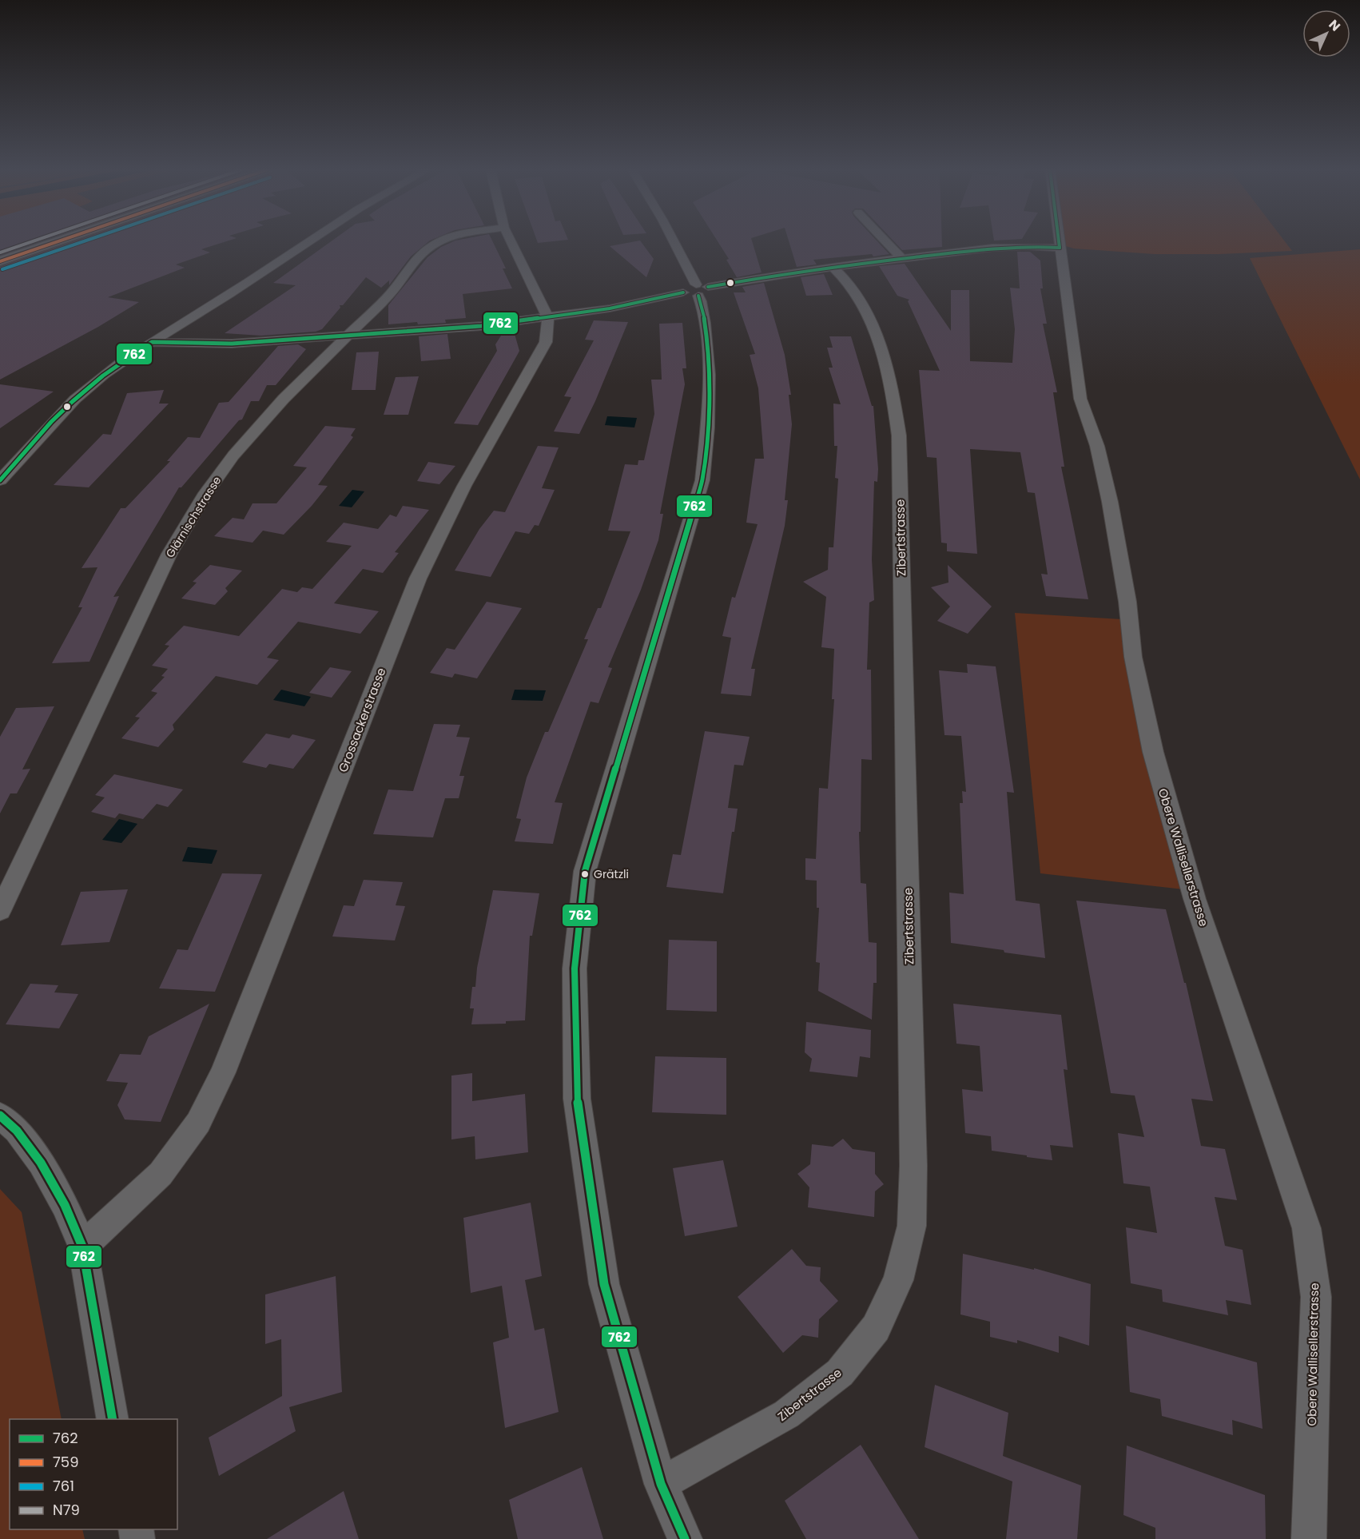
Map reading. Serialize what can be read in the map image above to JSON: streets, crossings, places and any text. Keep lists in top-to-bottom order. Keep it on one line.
{"streets":{"street":["Glärnischstrasse","Zibertstrasse","Grossackerstrasse","Obere Wallisellerstrasse"]},"places":["Grätzli"],"lines":["transit line 762","transit line 759","transit line 761","transit line N79"],"legend":["762","759","761","N79"],"north":"top right"}
